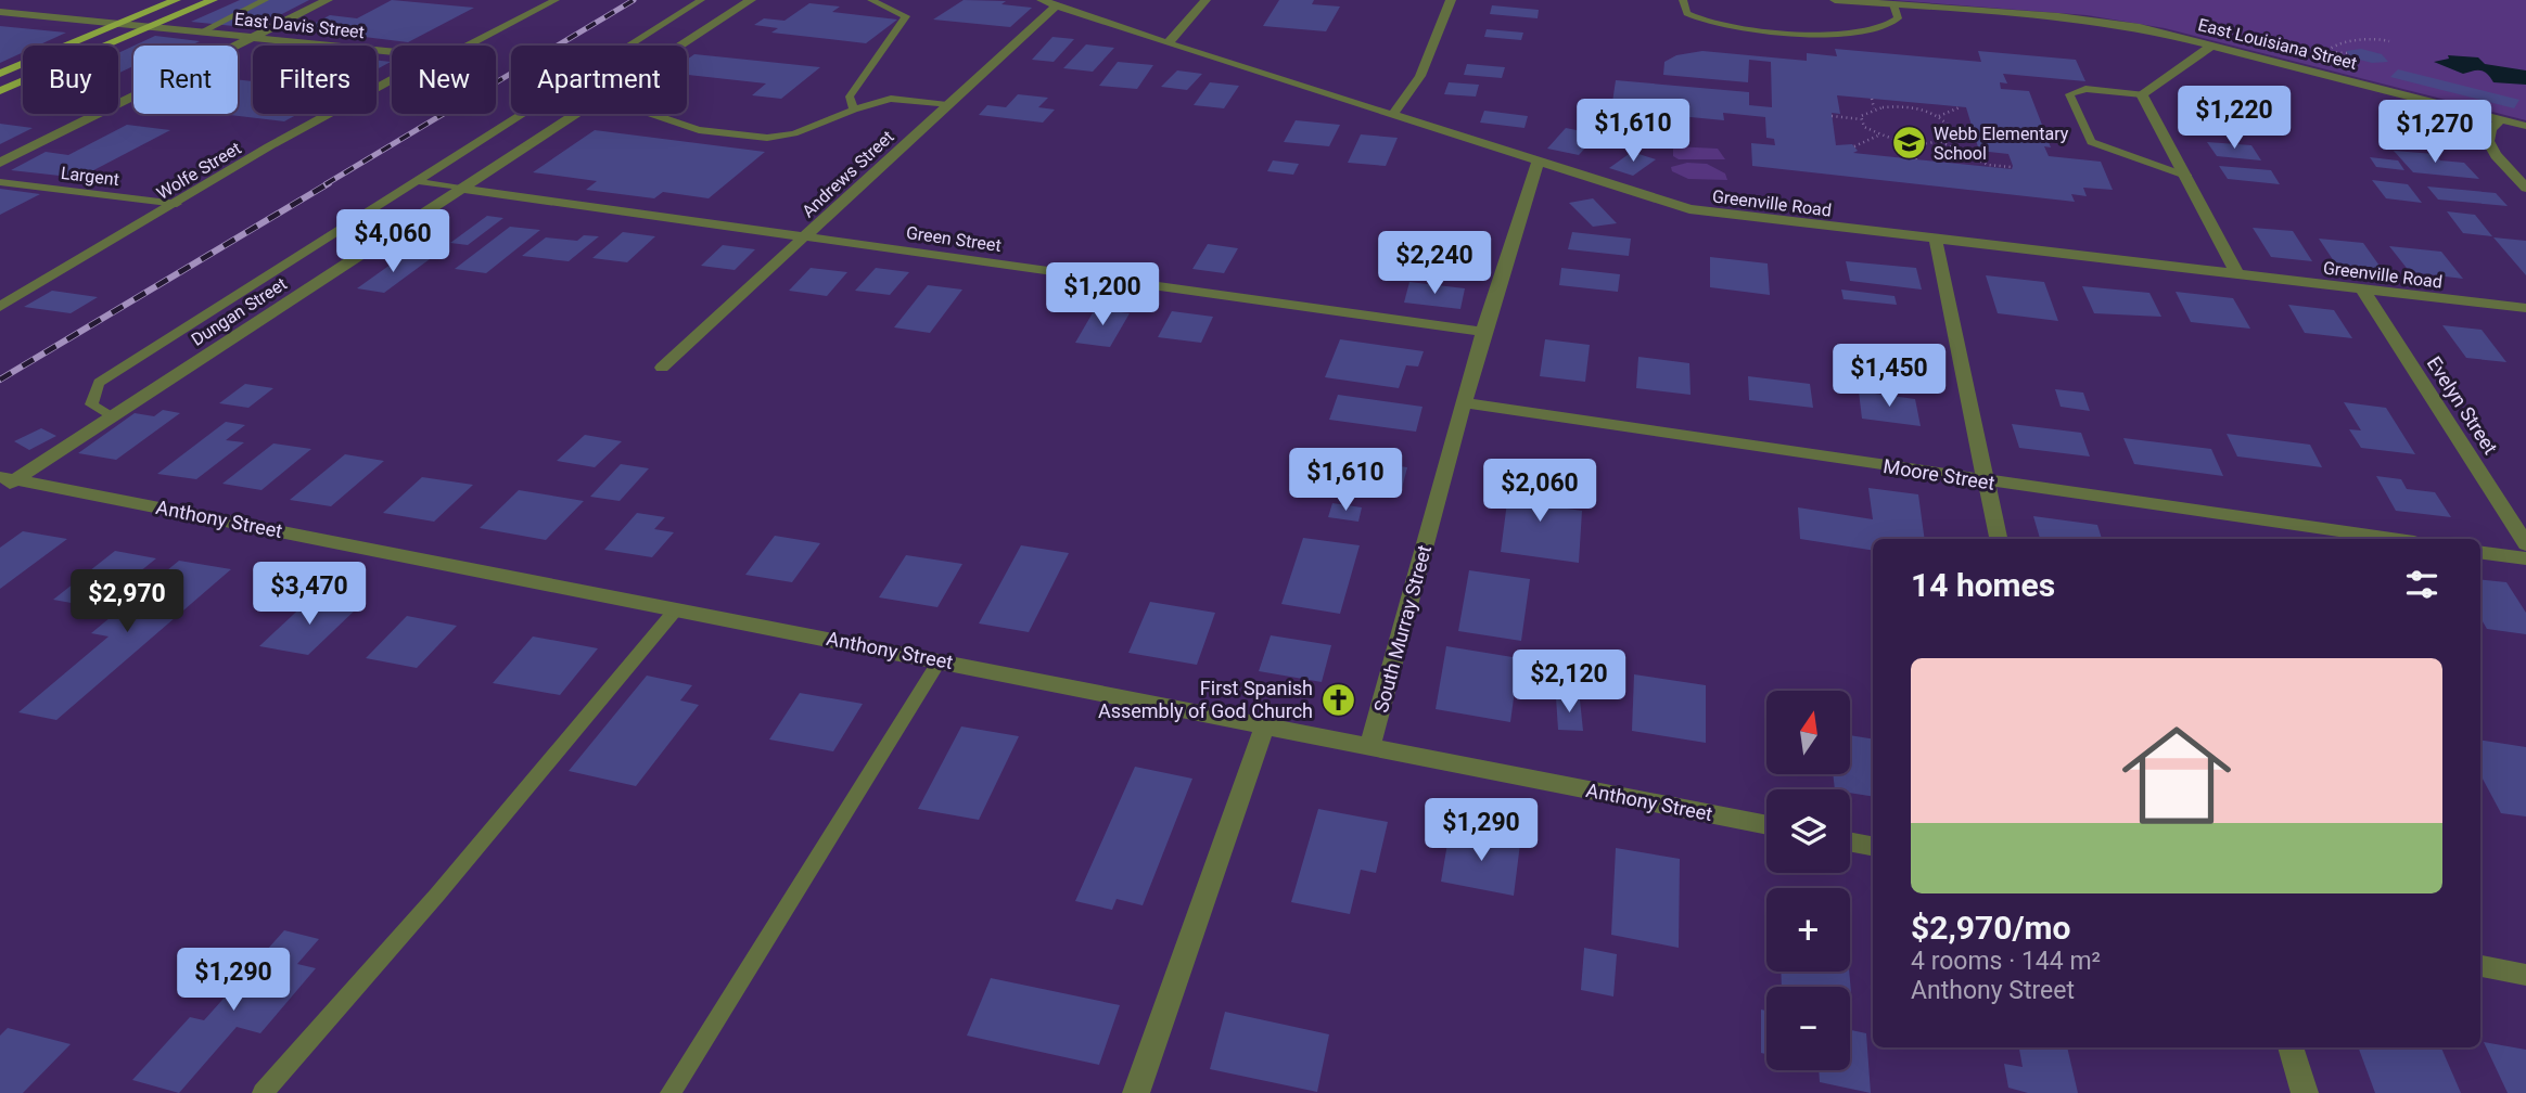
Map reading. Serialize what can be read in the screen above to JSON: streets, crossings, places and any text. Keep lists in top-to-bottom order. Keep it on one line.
{"streets":{"street":["East Davis Street","East Louisiana Street","Wolfe Street","Andrews Street","Greenville Road","Green Street","Dungan Street","Evelyn Street","Moore Street","Anthony Street","South Murray Street"],"lane":["Largent"]},"crossings":[["Wolfe Street","Largent"],["Andrews Street","Greenville Road"],["Andrews Street","Green Street"],["Greenville Road","Evelyn Street"],["Greenville Road","South Murray Street"],["Green Street","Dungan Street"],["Green Street","South Murray Street"],["Dungan Street","Anthony Street"],["Moore Street","South Murray Street"],["Anthony Street","South Murray Street"]],"places":{"school or university":["Webb Elementary School"],"church":["First Spanish Assembly of God Church"]},"north":"top","page":{"chip":["Buy","Rent","Filters","New","Apartment"],"price":["$1,220","$1,610","$1,270","$4,060","$2,240","$1,200","$1,450","$1,610","$2,060","$3,470","$2,970","$2,120","$1,290","$1,290"],"heading":"14 homes","list":[{"name":"$2,970/mo","note":"4 rooms · 144 m² · Anthony Street"}],"map_buttons":["+","−"]}}
